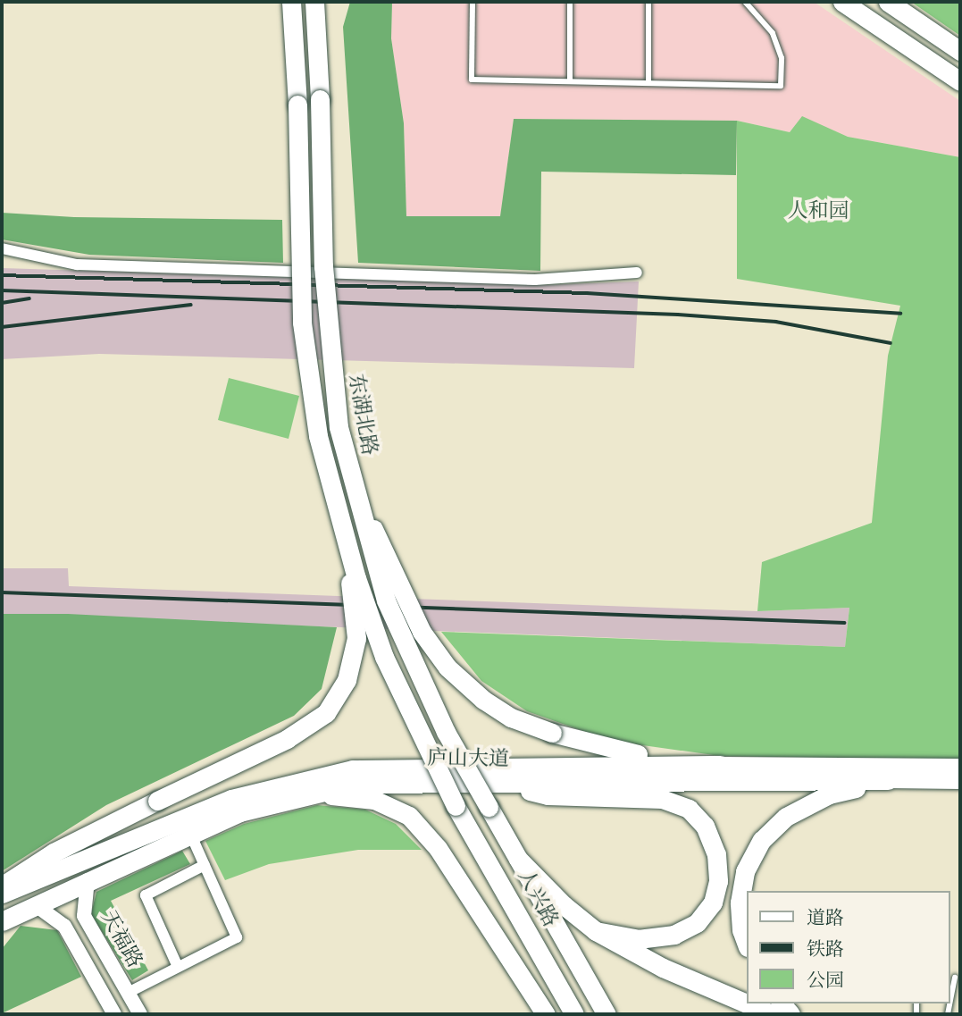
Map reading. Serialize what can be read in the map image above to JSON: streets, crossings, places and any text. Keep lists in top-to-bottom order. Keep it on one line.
{"streets":{"main road":["东湖北路","庐山大道","人兴路"],"street":["天福路"]},"crossings":[["东湖北路","人兴路"],["庐山大道","天福路"]],"parks":["人和园"],"legend":["道路","铁路","公园"]}
